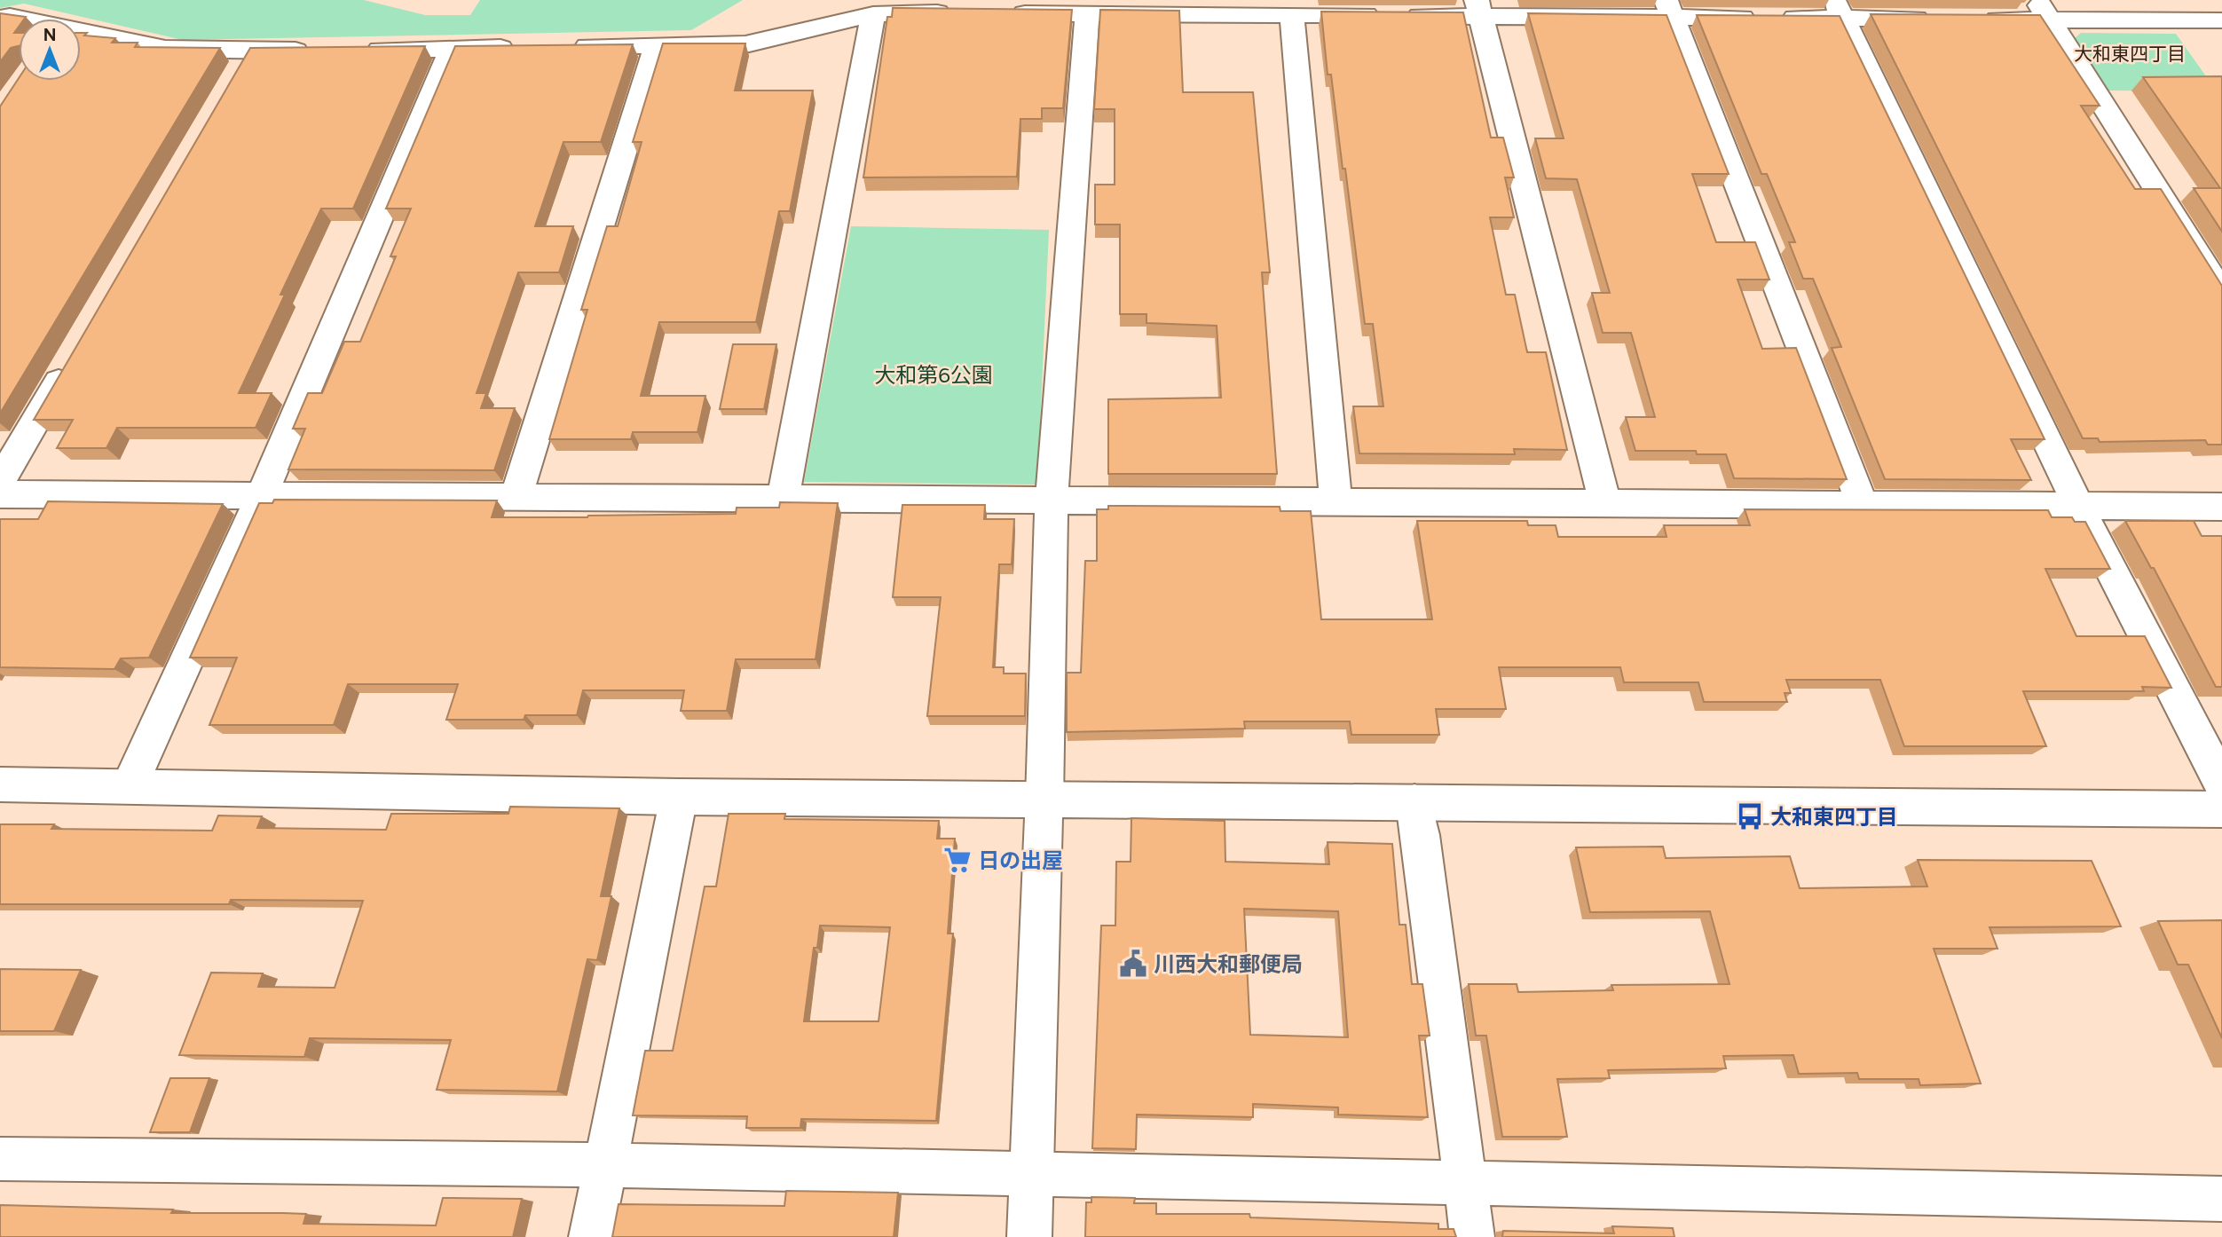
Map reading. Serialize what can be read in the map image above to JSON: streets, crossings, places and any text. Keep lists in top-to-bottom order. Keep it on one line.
{"districts":["大和東四丁目"],"parks":["大和第6公園"],"places":{"bus stop":["大和東四丁目"],"supermarket":["日の出屋"],"public building":["川西大和郵便局"]},"north":"top"}
